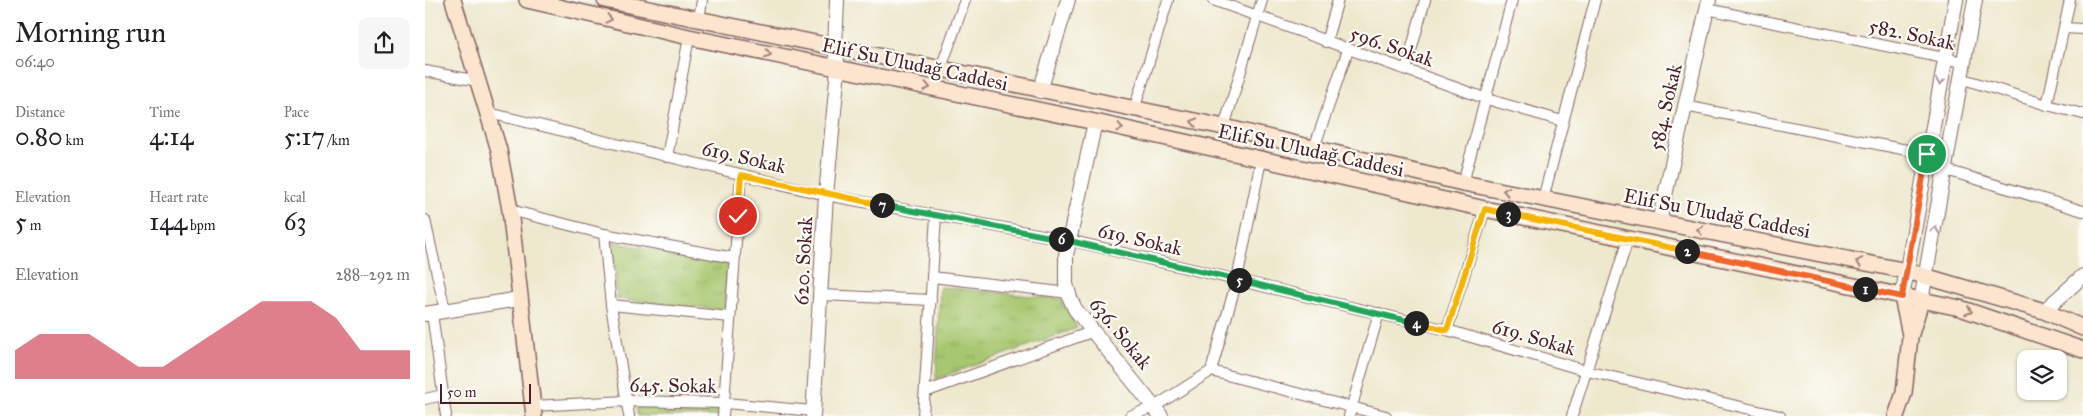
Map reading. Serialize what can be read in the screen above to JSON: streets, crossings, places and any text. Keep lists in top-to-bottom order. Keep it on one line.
{"streets":{"main road":["Elif Su Uludağ Caddesi"],"street":["582. Sokak","596. Sokak","584. Sokak","619. Sokak","620. Sokak","636. Sokak","645. Sokak"]},"crossings":[["582. Sokak","584. Sokak"],["Elif Su Uludağ Caddesi","584. Sokak"],["Elif Su Uludağ Caddesi","620. Sokak"],["Elif Su Uludağ Caddesi","636. Sokak"],["619. Sokak","620. Sokak"],["619. Sokak","636. Sokak"],["620. Sokak","645. Sokak"]],"scale_bar":"50 m","page":{"heading":["Morning run","06:40"],"stats":[["Distance","0.80 km"],["Time","4:14"],["Pace","5:17 /km"],["Elevation","5 m"],["Heart rate","144 bpm"],["kcal","63"]],"pins":["7","3","6","2","5","1","4"],"chart":["Elevation","288–292 m"],"scale":"50 m"}}
